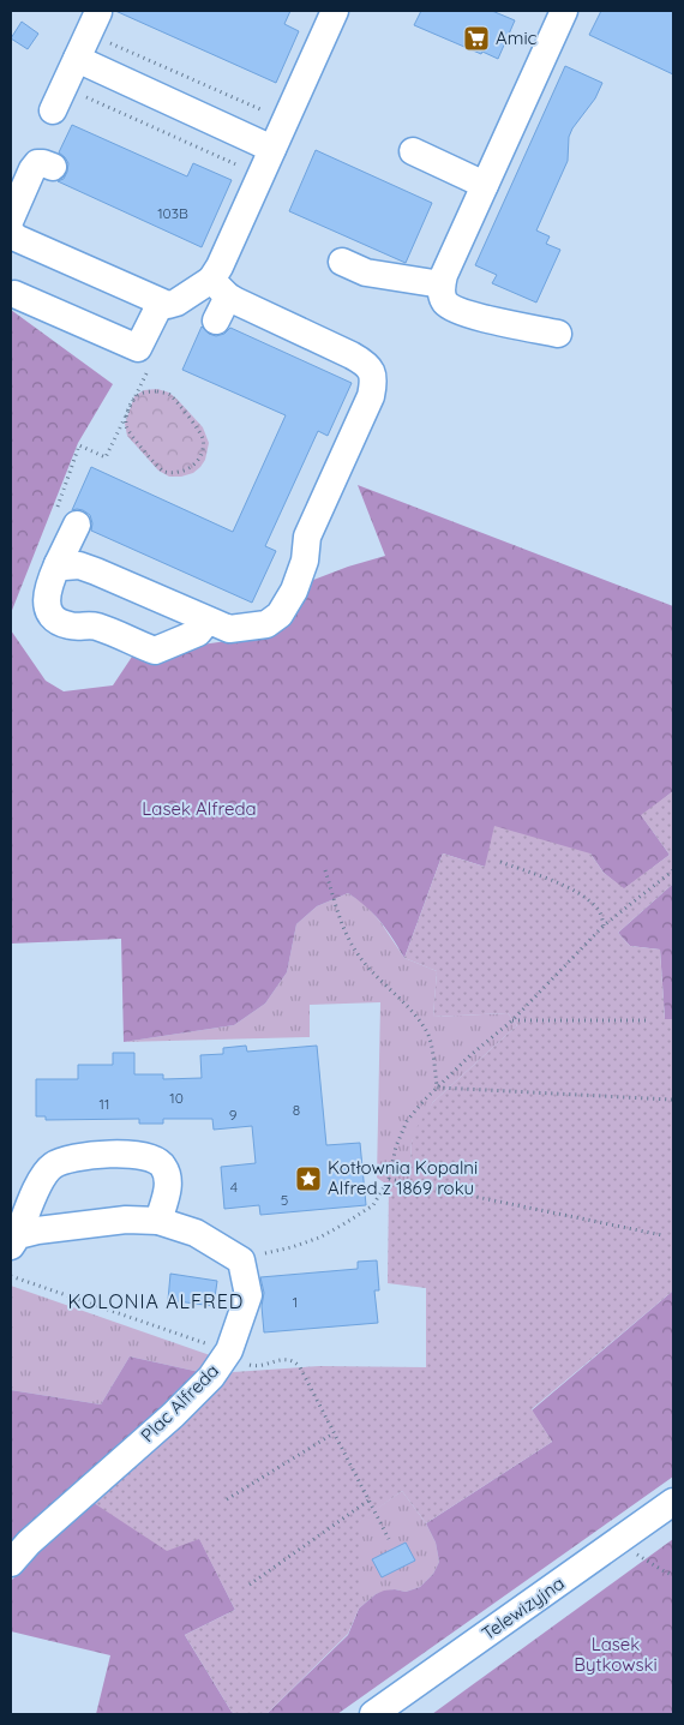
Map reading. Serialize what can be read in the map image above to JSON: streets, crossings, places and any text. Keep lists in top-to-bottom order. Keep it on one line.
{"streets":{"street":["Plac Alfreda","Telewizyjna"]},"districts":["KOLONIA ALFRED"],"parks":["Lasek Alfreda","Lasek Bytkowski"],"places":{"supermarket":["Amic"],"place":["Kotłownia Kopalni Alfred z 1869 roku"]},"house_numbers":["103B","10","11","8","9","4","5","1"]}
